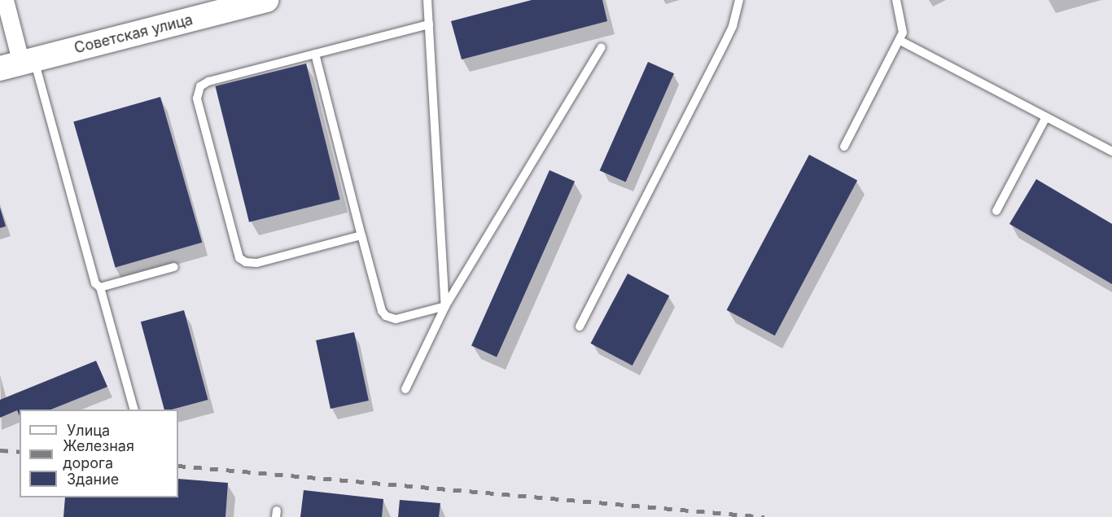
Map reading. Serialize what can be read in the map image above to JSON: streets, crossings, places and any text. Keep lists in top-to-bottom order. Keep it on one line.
{"streets":{"main road":["Советская улица"]},"legend":["Улица","Железная дорога","Здание"]}
